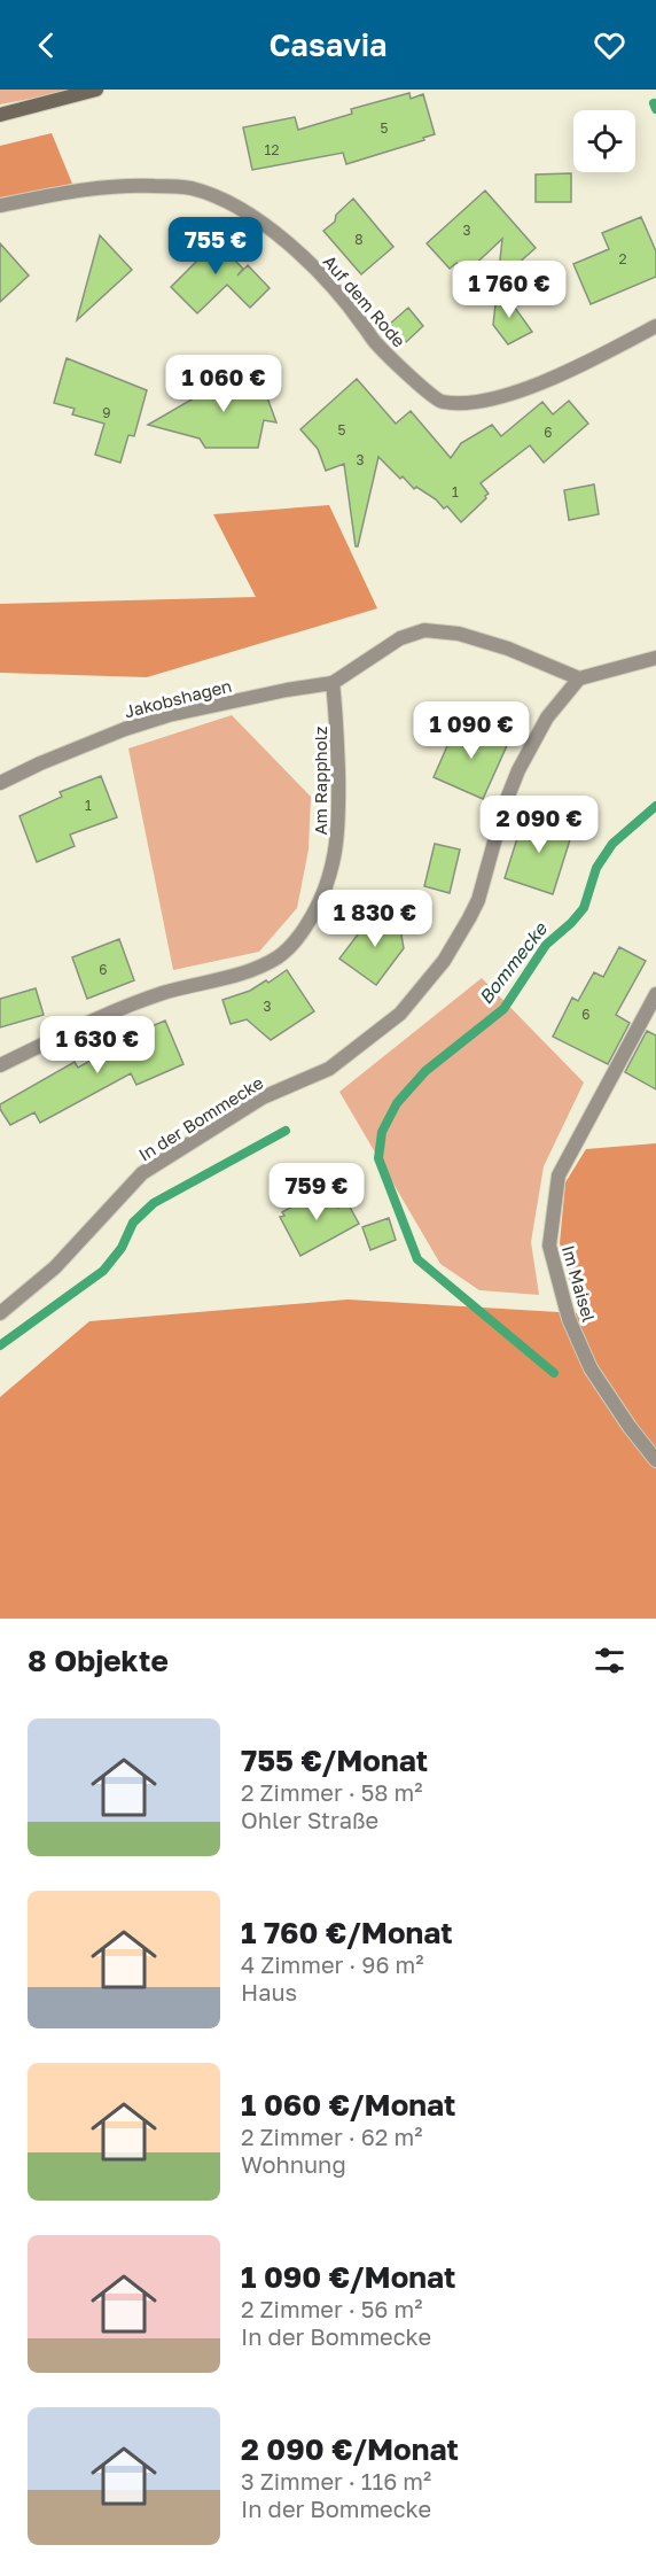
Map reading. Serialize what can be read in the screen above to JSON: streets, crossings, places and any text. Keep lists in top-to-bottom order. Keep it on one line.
{"streets":{"street":["Auf dem Rode","Jakobshagen","Am Rappholz","In der Bommecke","Im Maisel"]},"crossings":[["Jakobshagen","Am Rappholz"]],"water":["Bommecke"],"house_numbers":["5","12","3","8","2","9","5","6","3","1","1","6","3","6"],"page":{"header":"Casavia","price":["755 €","1 760 €","1 060 €","1 090 €","2 090 €","1 830 €","1 630 €","759 €"],"heading":"8 Objekte","list":[{"name":"755 €/Monat","note":"2 Zimmer · 58 m² · Ohler Straße"},{"name":"1 760 €/Monat","note":"4 Zimmer · 96 m² · Haus"},{"name":"1 060 €/Monat","note":"2 Zimmer · 62 m² · Wohnung"},{"name":"1 090 €/Monat","note":"2 Zimmer · 56 m² · In der Bommecke"},{"name":"2 090 €/Monat","note":"3 Zimmer · 116 m² · In der Bommecke"}]}}
